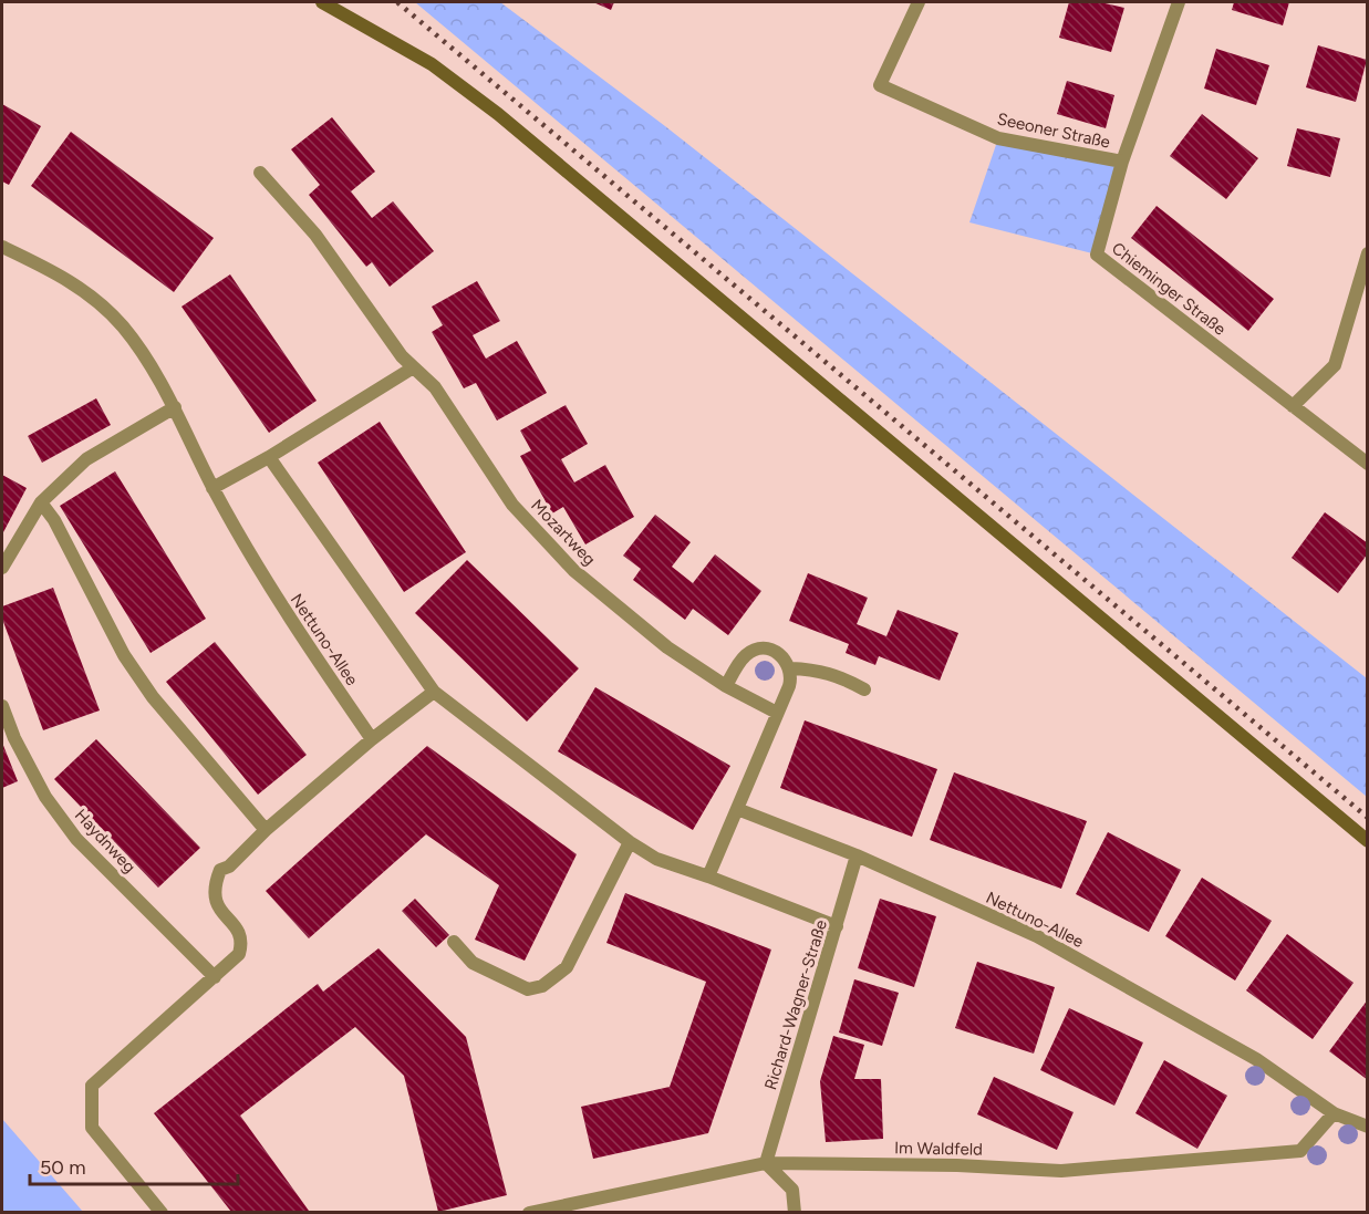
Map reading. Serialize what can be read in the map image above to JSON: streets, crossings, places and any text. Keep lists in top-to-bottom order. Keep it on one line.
{"streets":{"street":["Seeoner Straße","Chieminger Straße","Mozartweg","Nettuno-Allee","Haydnweg","Richard-Wagner-Straße","Im Waldfeld"]},"crossings":[["Seeoner Straße","Chieminger Straße"],["Nettuno-Allee","Richard-Wagner-Straße"],["Nettuno-Allee","Im Waldfeld"],["Richard-Wagner-Straße","Im Waldfeld"]],"scale_bar":"50 m"}
